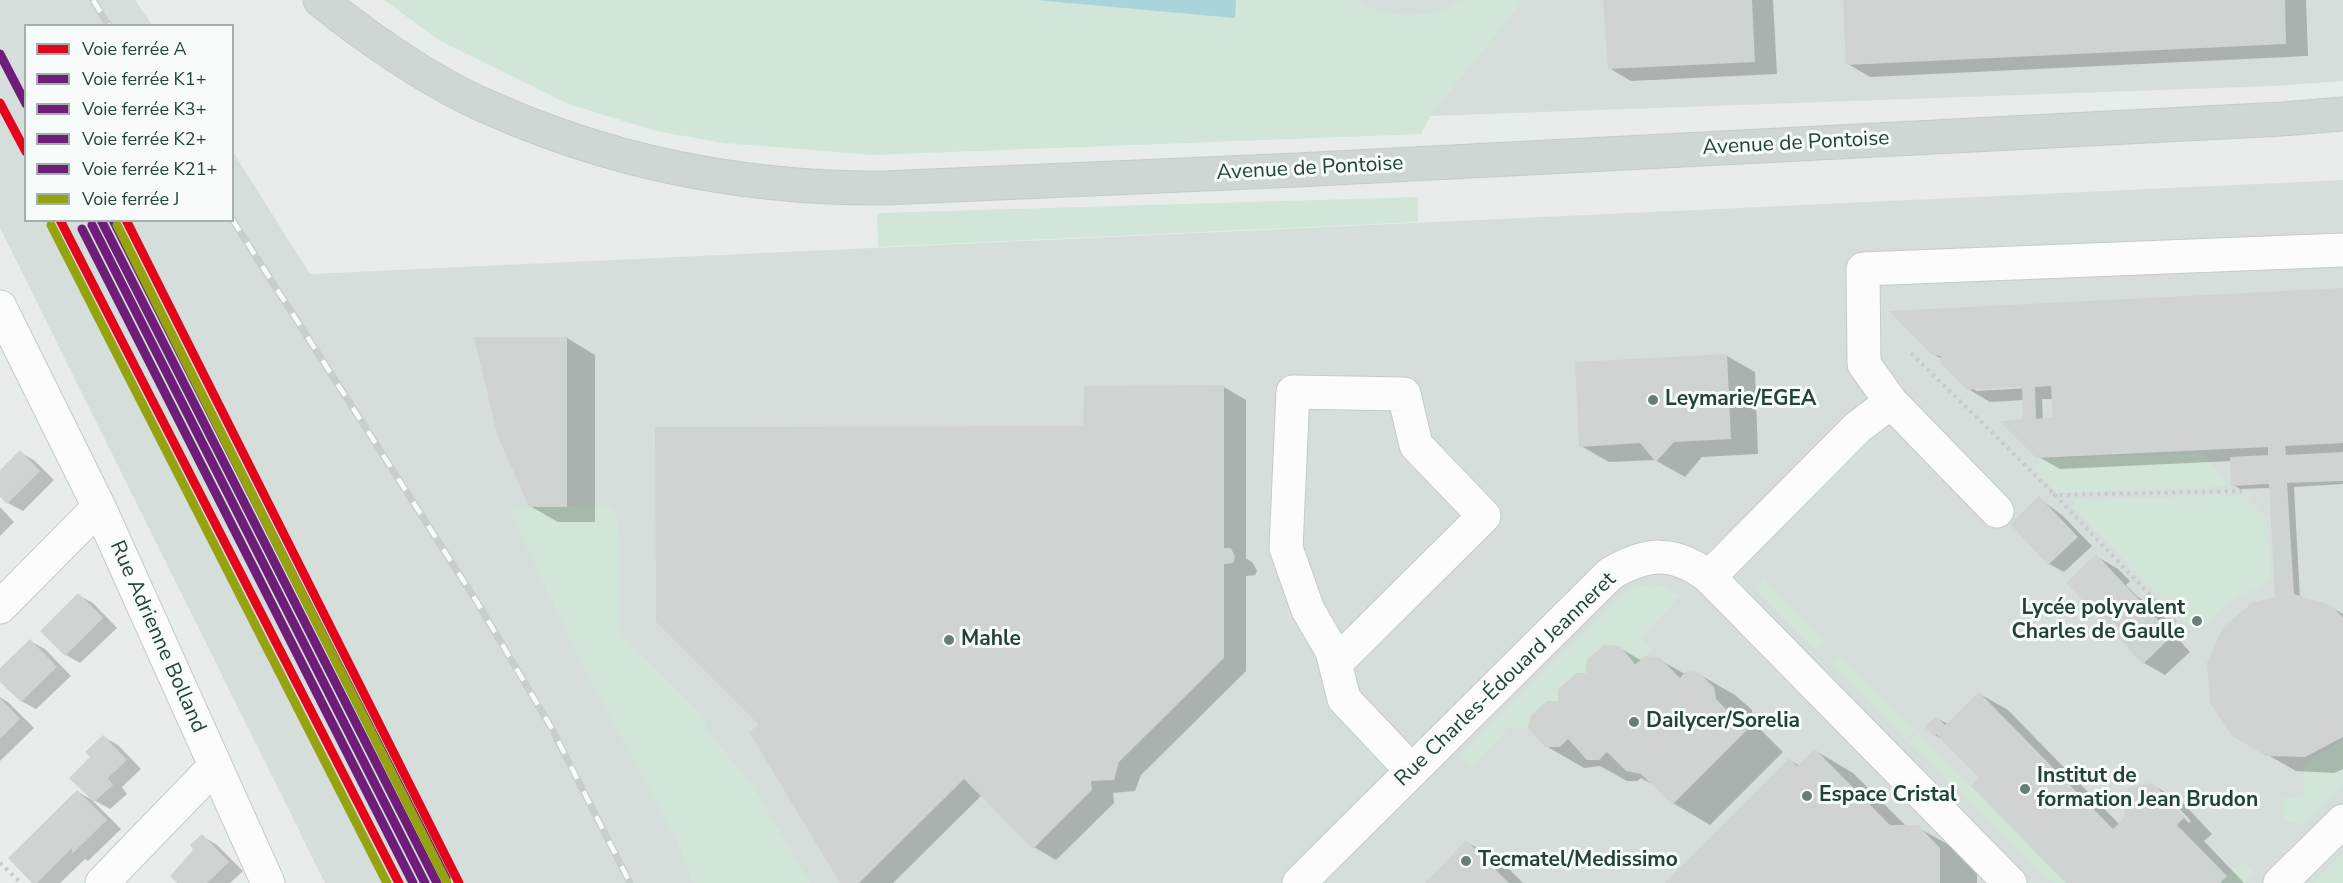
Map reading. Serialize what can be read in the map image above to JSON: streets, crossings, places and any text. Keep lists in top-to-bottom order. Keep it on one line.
{"streets":{"main road":["Avenue de Pontoise"],"street":["Rue Adrienne Bolland","Rue Charles-Édouard Jeanneret"]},"places":["Leymarie/EGEA","Lycée polyvalent Charles de Gaulle","Mahle","Dailycer/Sorelia","Institut de formation Jean Brudon","Espace Cristal","Tecmatel/Medissimo"],"lines":["rail line K1+","rail line A","rail line K2+","rail line K3+","rail line J","rail line K21+"],"legend":["Voie ferrée A","Voie ferrée K1+","Voie ferrée K3+","Voie ferrée K2+","Voie ferrée K21+","Voie ferrée J"]}
